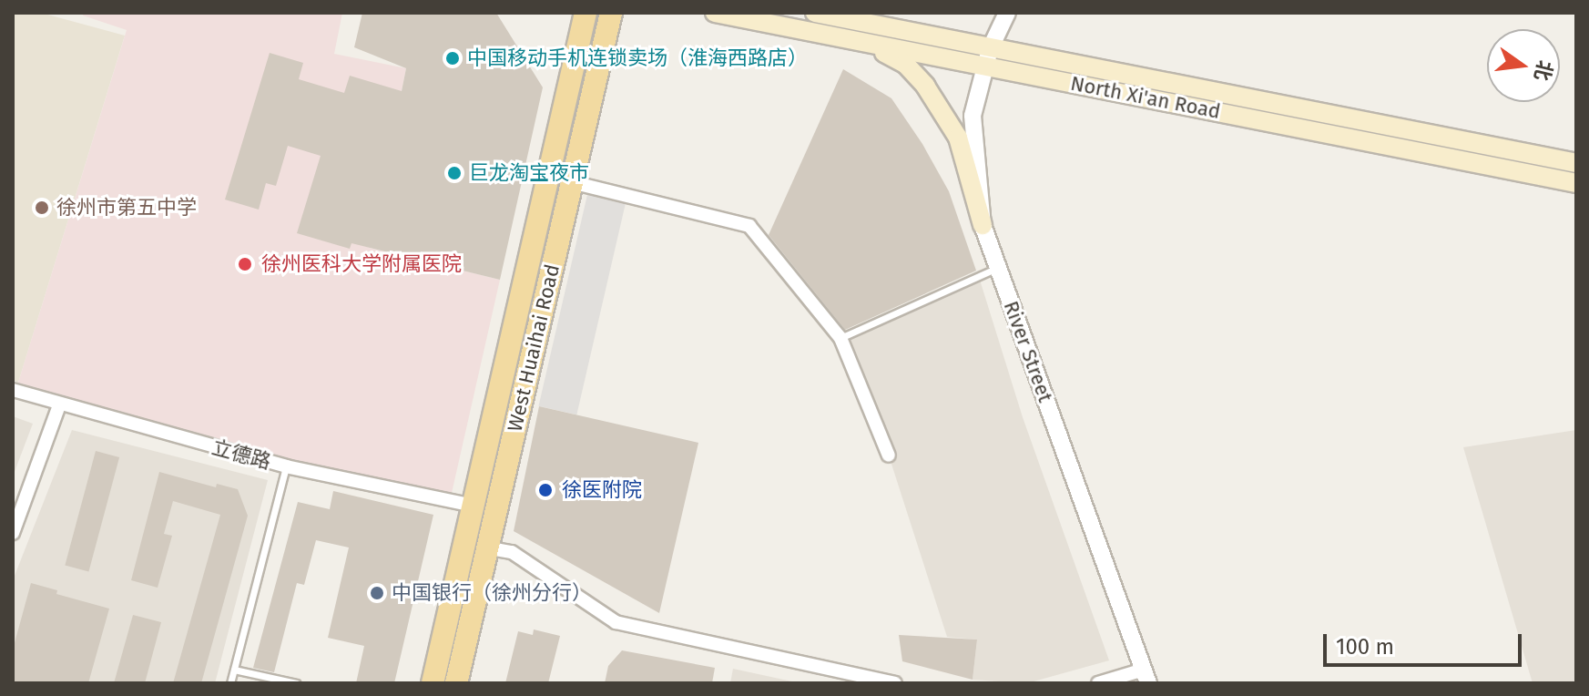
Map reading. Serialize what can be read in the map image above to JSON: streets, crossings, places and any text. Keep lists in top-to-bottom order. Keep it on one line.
{"streets":{"main road":["North Xi'an Road","West Huaihai Road"],"street":["River Street","立德路"]},"crossings":[["North Xi'an Road","River Street"],["West Huaihai Road","立德路"]],"places":["中国移动手机连锁卖场（淮海西路店）","巨龙淘宝夜市","徐州市第五中学","徐州医科大学附属医院","徐医附院","中国银行（徐州分行）"],"scale_bar":"100 m","north":"right"}
